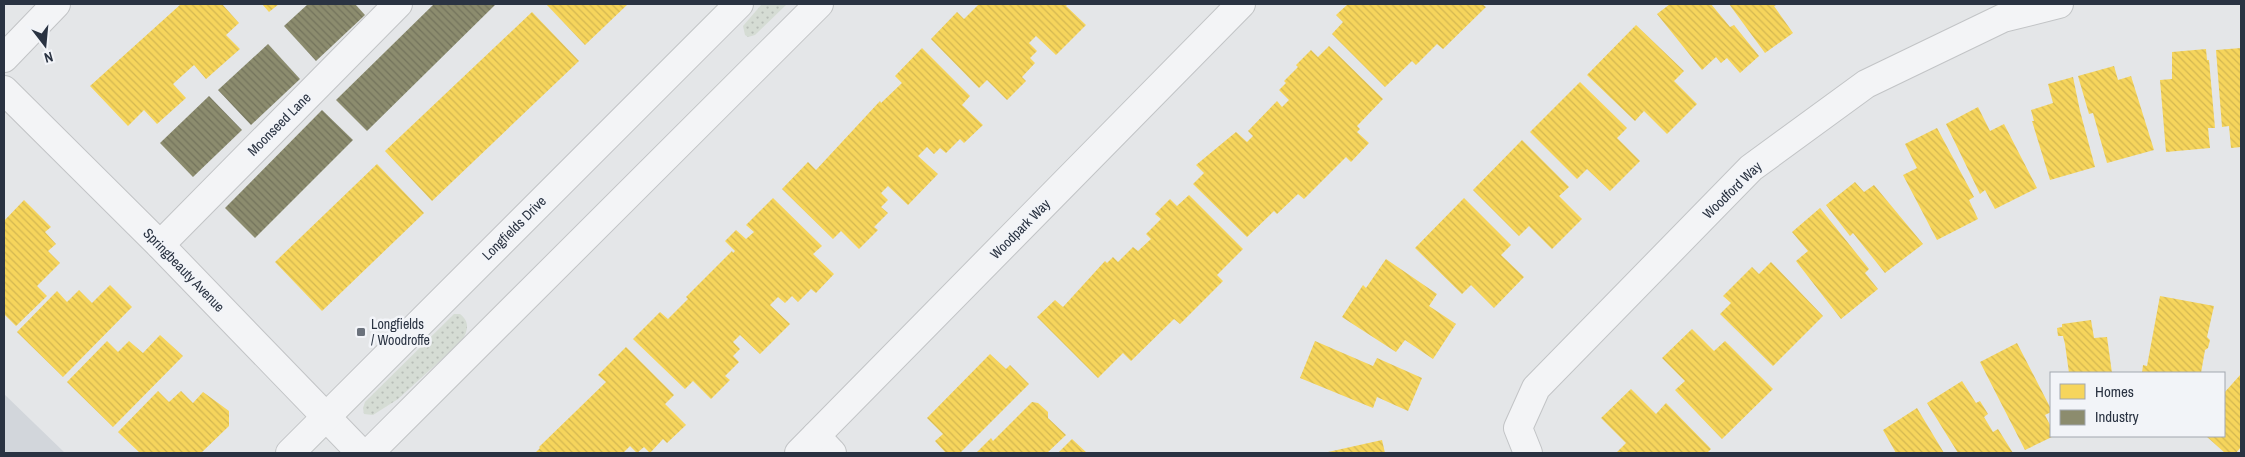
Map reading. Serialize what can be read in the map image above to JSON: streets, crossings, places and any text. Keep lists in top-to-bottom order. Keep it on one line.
{"streets":{"street":["Moonseed Lane","Woodford Way","Longfields Drive","Woodpark Way","Springbeauty Avenue"]},"crossings":[["Moonseed Lane","Springbeauty Avenue"],["Longfields Drive","Springbeauty Avenue"]],"places":{"transit":["Longfields / Woodroffe"]},"legend":["Homes","Industry"],"north":"bottom"}
